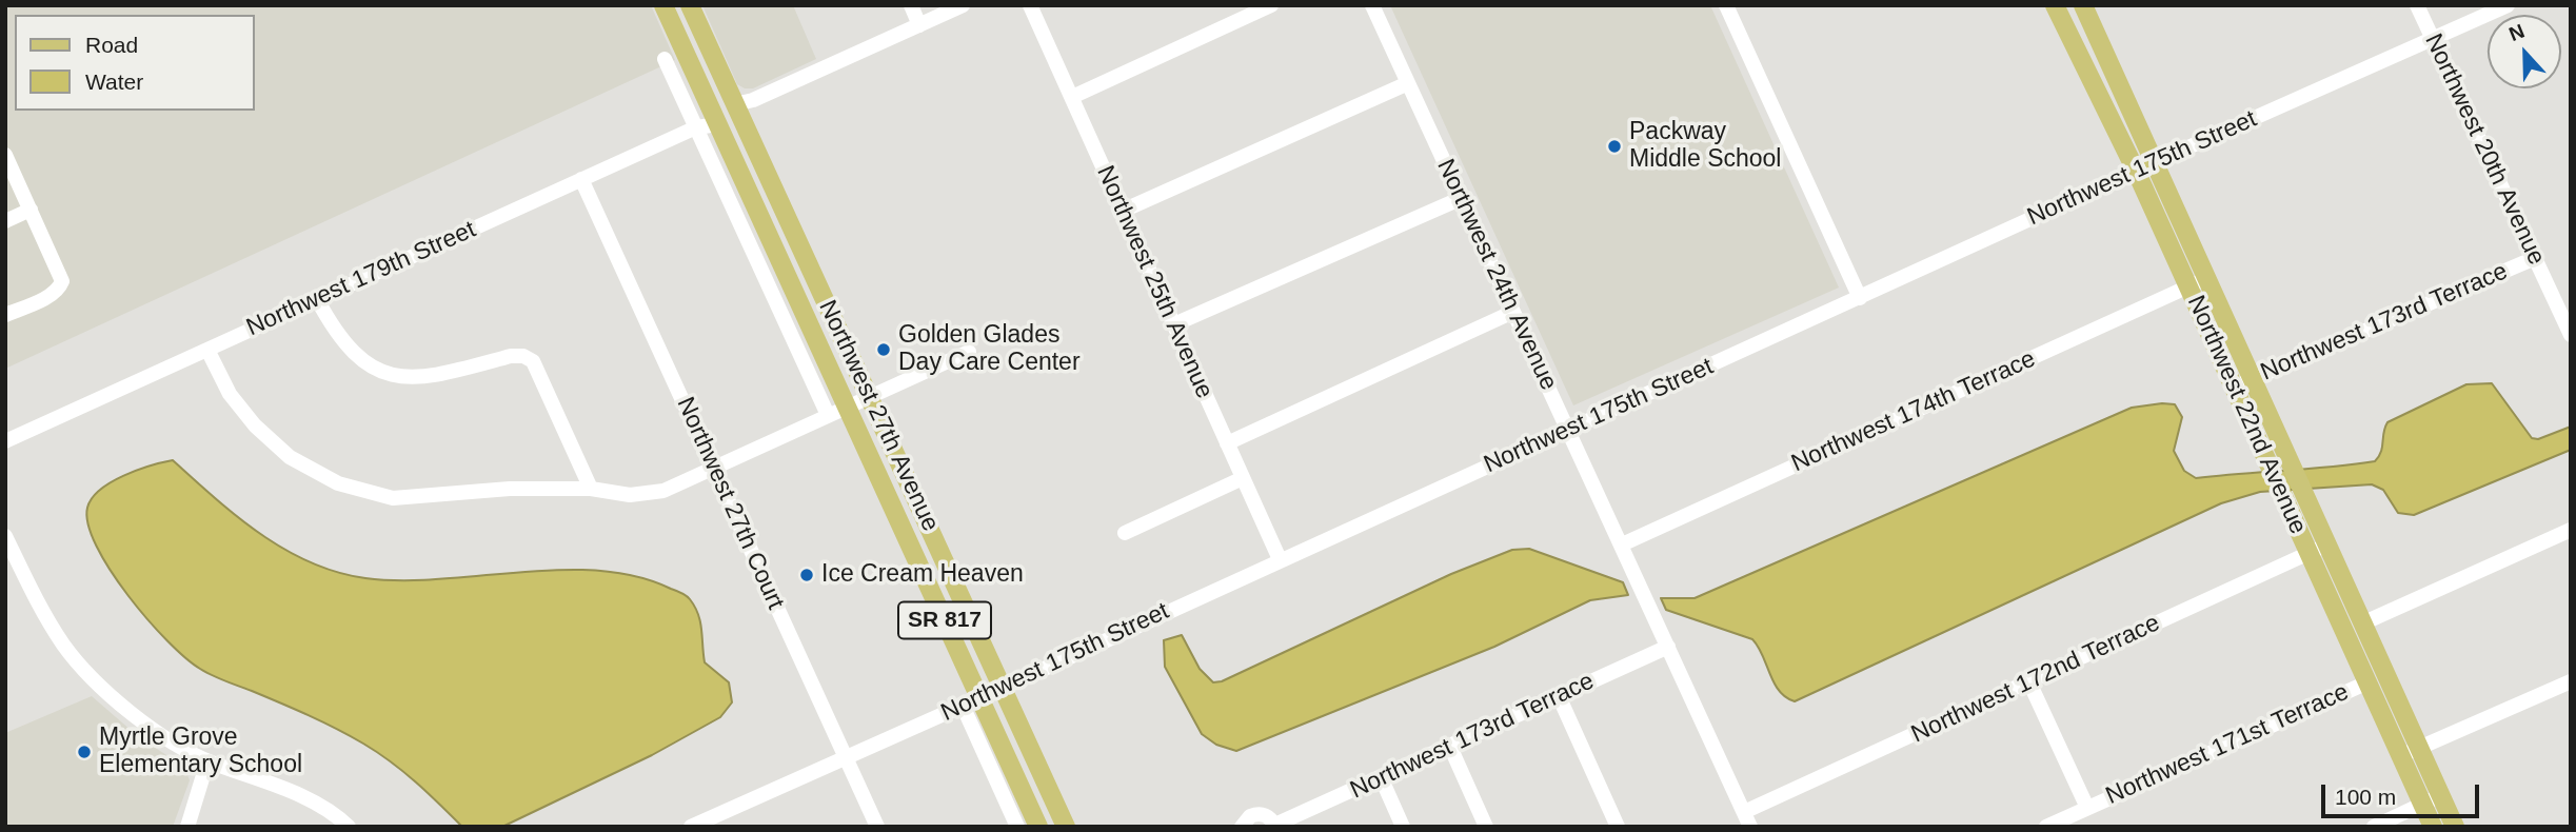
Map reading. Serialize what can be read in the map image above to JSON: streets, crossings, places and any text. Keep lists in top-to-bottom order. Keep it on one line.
{"streets":{"main road":["Northwest 22nd Avenue","Northwest 27th Avenue","SR 817"],"street":["Northwest 20th Avenue","Northwest 175th Street","Northwest 24th Avenue","Northwest 179th Street","Northwest 25th Avenue","Northwest 173rd Terrace","Northwest 174th Terrace","Northwest 27th Court","Northwest 172nd Terrace","Northwest 171st Terrace"]},"crossings":[["Northwest 20th Avenue","Northwest 175th Street"],["Northwest 20th Avenue","Northwest 173rd Terrace"],["Northwest 175th Street","Northwest 24th Avenue"],["Northwest 175th Street","Northwest 25th Avenue"],["Northwest 175th Street","Northwest 22nd Avenue"],["Northwest 175th Street","Northwest 27th Avenue"],["Northwest 175th Street","Northwest 27th Court"],["Northwest 24th Avenue","Northwest 173rd Terrace"],["Northwest 24th Avenue","Northwest 174th Terrace"],["Northwest 24th Avenue","Northwest 172nd Terrace"],["Northwest 179th Street","Northwest 27th Avenue"],["Northwest 179th Street","Northwest 27th Court"],["Northwest 173rd Terrace","Northwest 22nd Avenue"],["Northwest 174th Terrace","Northwest 22nd Avenue"],["Northwest 22nd Avenue","Northwest 172nd Terrace"],["Northwest 22nd Avenue","Northwest 171st Terrace"]],"places":["Packway Middle School","Golden Glades Day Care Center","Ice Cream Heaven","Myrtle Grove Elementary School"],"legend":["Road","Water"],"scale_bar":"100 m","north":"top"}
